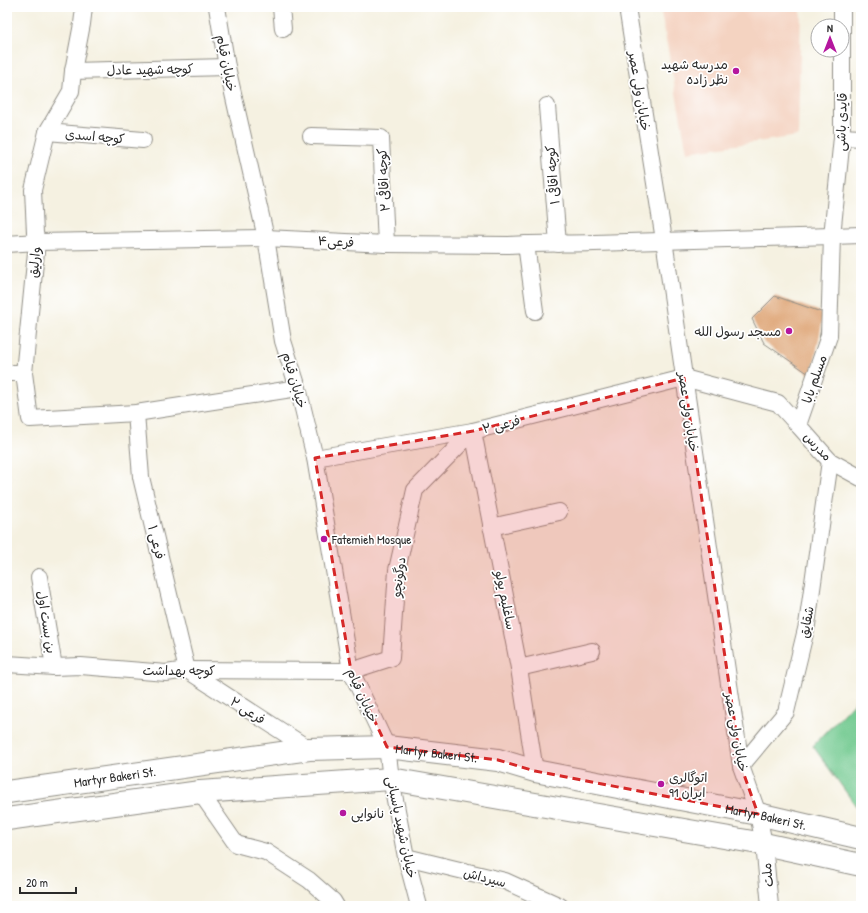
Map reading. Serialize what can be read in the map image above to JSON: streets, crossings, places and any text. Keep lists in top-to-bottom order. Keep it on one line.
{"streets":{"main road":["Martyr Bakeri St."],"street":["خیابان قیام","کوچه شهید عادل","خیابان ولی عصر","قایدی باشی","کوچه اسدی","کوچه اقاقی ۱","کوچه اقاقی ۲","فرعی۴","وارلیق","مسلم بابا","فرعی ۲","مدرس","فرعی ۱","دوگونچو","ساغلیم یولو","بن بست اول","شقایق","کوچه بهداشت","خیابان شهید پاسبانی","ملت","سیرداش"]},"crossings":[["خیابان قیام","کوچه شهید عادل"],["خیابان قیام","فرعی۴"],["خیابان قیام","فرعی ۲"],["خیابان قیام","دوگونچو"],["خیابان قیام","کوچه بهداشت"],["خیابان قیام","Martyr Bakeri St."],["خیابان قیام","خیابان شهید پاسبانی"],["کوچه شهید عادل","وارلیق"],["خیابان ولی عصر","فرعی۴"],["خیابان ولی عصر","مسلم بابا"],["خیابان ولی عصر","فرعی ۲"],["خیابان ولی عصر","شقایق"],["خیابان ولی عصر","Martyr Bakeri St."],["خیابان ولی عصر","ملت"],["قایدی باشی","فرعی۴"],["قایدی باشی","مسلم بابا"],["کوچه اسدی","وارلیق"],["کوچه اقاقی ۱","فرعی۴"],["کوچه اقاقی ۲","فرعی۴"],["فرعی۴","وارلیق"],["فرعی۴","مسلم بابا"],["وارلیق","فرعی ۱"],["مسلم بابا","فرعی ۲"],["مسلم بابا","مدرس"],["فرعی ۲","فرعی ۱"],["فرعی ۲","دوگونچو"],["فرعی ۲","ساغلیم یولو"],["فرعی ۲","کوچه بهداشت"],["فرعی ۲","Martyr Bakeri St."],["مدرس","شقایق"],["فرعی ۱","کوچه بهداشت"],["دوگونچو","ساغلیم یولو"],["دوگونچو","کوچه بهداشت"],["ساغلیم یولو","Martyr Bakeri St."],["بن بست اول","کوچه بهداشت"],["Martyr Bakeri St.","خیابان شهید پاسبانی"],["Martyr Bakeri St.","ملت"],["خیابان شهید پاسبانی","سیرداش"]],"places":["مدرسه شهید نظر زاده","مسجد رسول الله","Fatemieh Mosque","اتوگالری ایران 91","نانوایی"],"scale_bar":"20 m","north":"top"}
